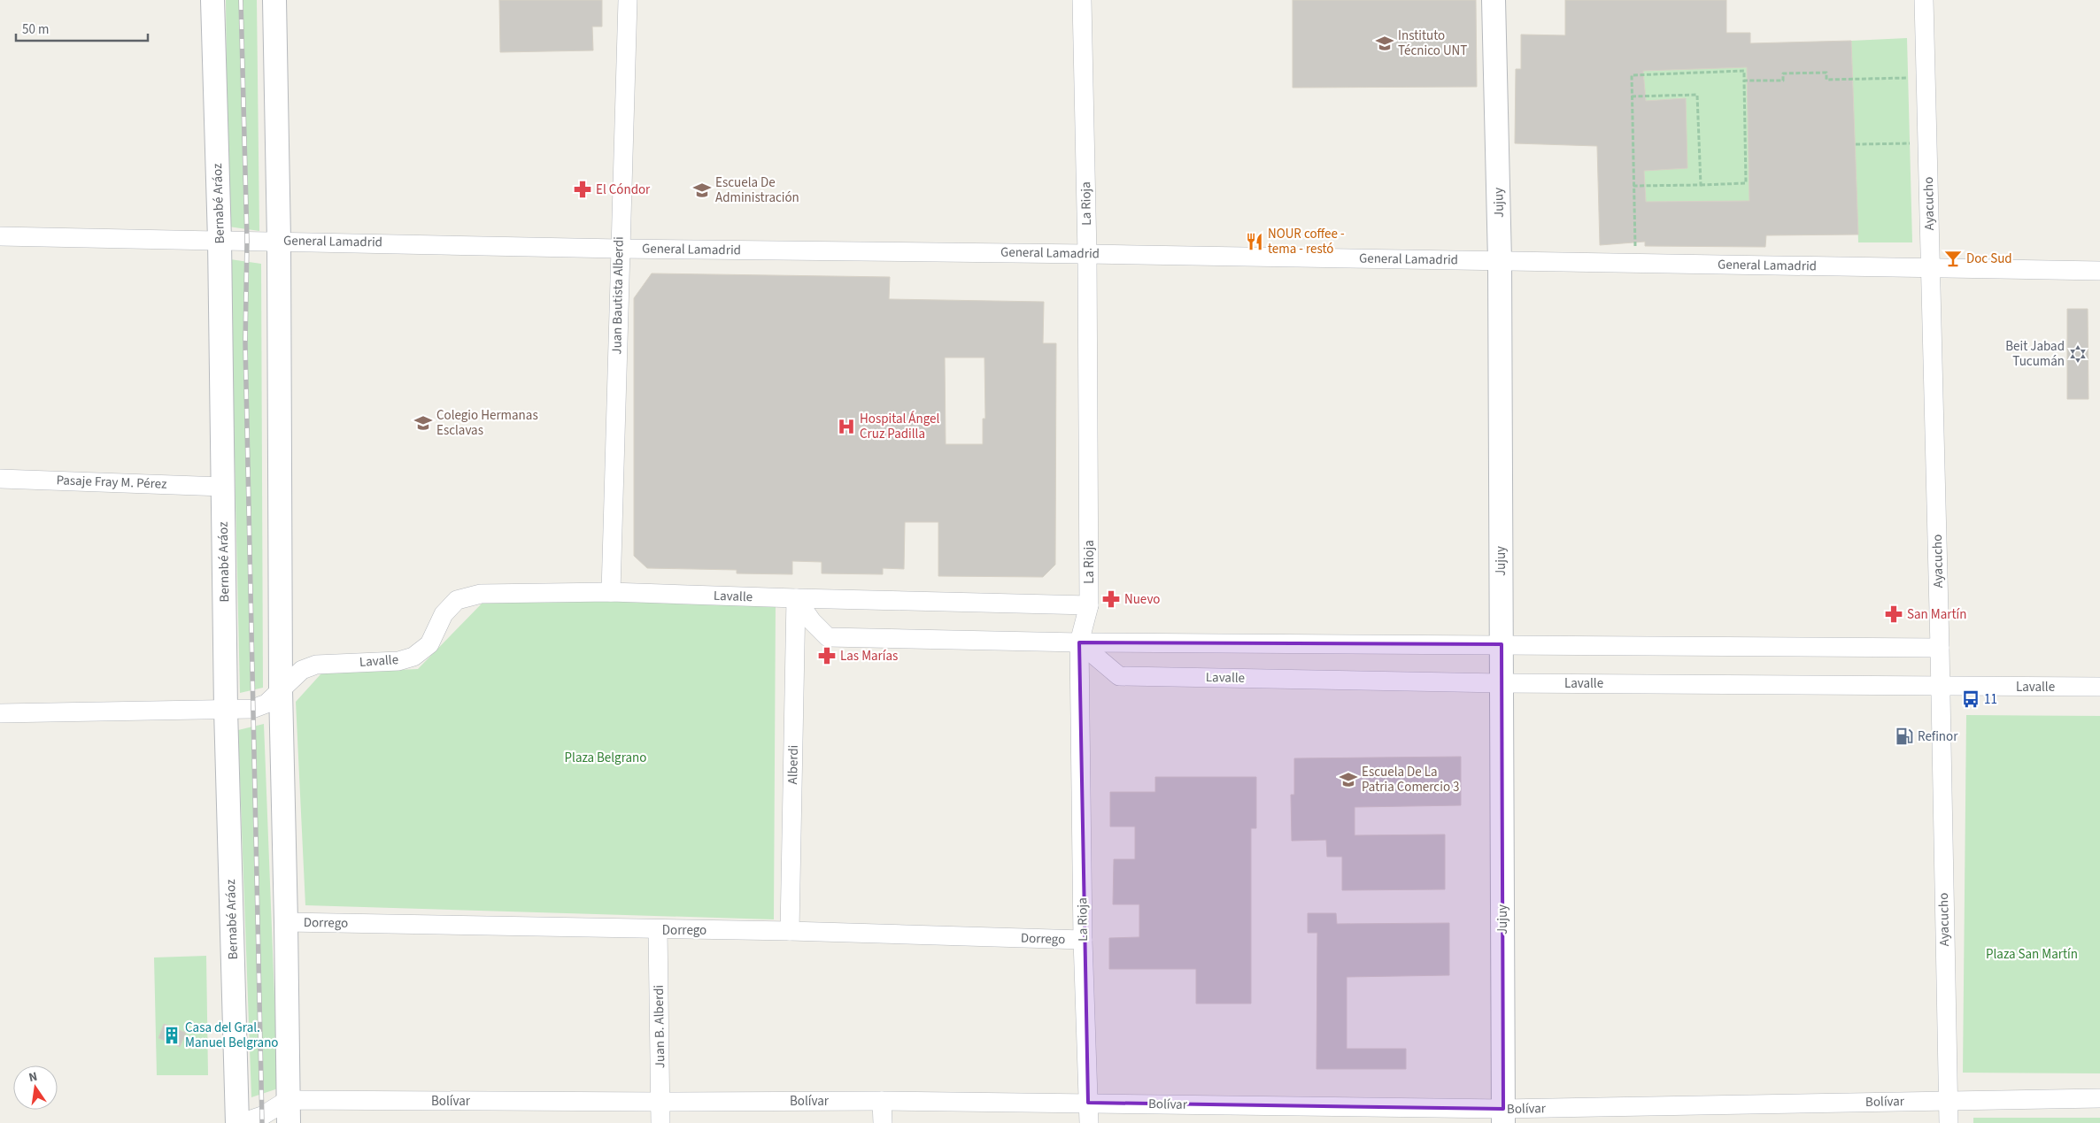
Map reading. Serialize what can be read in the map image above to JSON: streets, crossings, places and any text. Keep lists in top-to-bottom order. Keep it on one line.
{"streets":{"street":["Jujuy","Bernabé Aráoz","La Rioja","Ayacucho","General Lamadrid","Juan Bautista Alberdi","Pasaje Fray M. Pérez","Lavalle","Alberdi","Dorrego","Juan B. Alberdi","Bolívar"]},"crossings":[["Jujuy","General Lamadrid"],["Jujuy","Lavalle"],["Jujuy","Bolívar"],["Bernabé Aráoz","General Lamadrid"],["Bernabé Aráoz","Pasaje Fray M. Pérez"],["Bernabé Aráoz","Lavalle"],["La Rioja","General Lamadrid"],["La Rioja","Lavalle"],["La Rioja","Dorrego"],["La Rioja","Bolívar"],["Ayacucho","General Lamadrid"],["Ayacucho","Lavalle"],["Ayacucho","Bolívar"],["General Lamadrid","Juan Bautista Alberdi"],["Juan Bautista Alberdi","Lavalle"],["Lavalle","Alberdi"],["Alberdi","Dorrego"],["Dorrego","Juan B. Alberdi"],["Juan B. Alberdi","Bolívar"]],"parks":["Plaza Belgrano","Plaza San Martín"],"places":{"school or university":["Instituto Técnico UNT","Escuela De Administración","Colegio Hermanas Esclavas","Escuela De La Patria Comercio 3"],"pharmacy":["El Cóndor","Nuevo","San Martín","Las Marías"],"restaurant":["NOUR coffee - tema - restó"],"bar":["Doc Sud"],"synagogue":["Beit Jabad Tucumán"],"hospital":["Hospital Ángel Cruz Padilla"],"bus stop":["11"],"fuel station":["Refinor"],"building":["Casa del Gral. Manuel Belgrano"]},"scale_bar":"50 m","north":"top"}
